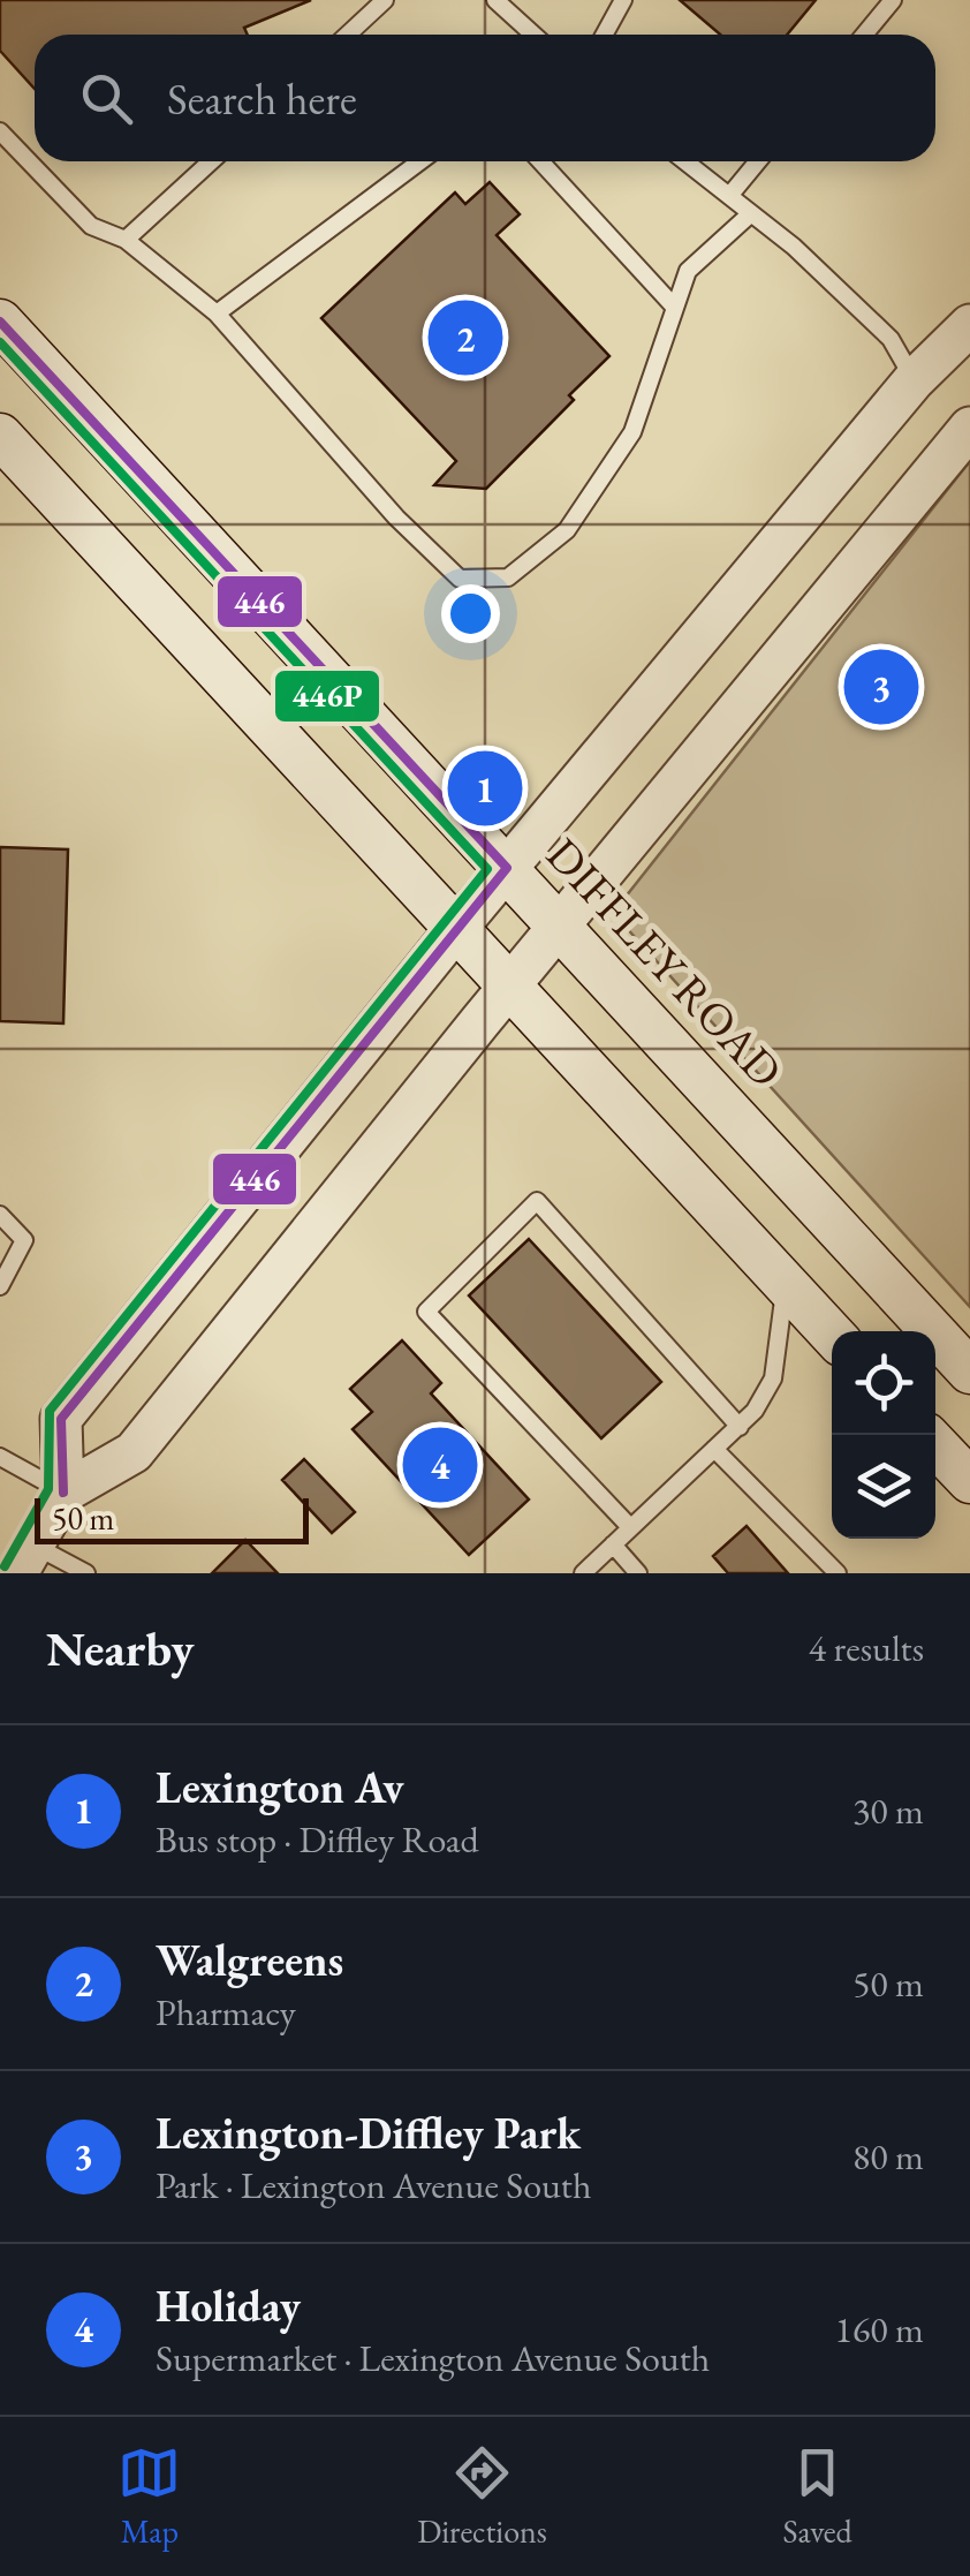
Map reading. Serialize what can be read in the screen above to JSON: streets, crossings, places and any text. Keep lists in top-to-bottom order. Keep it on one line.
{"streets":{"main road":["DIFFLEY ROAD"]},"lines":["transit line 446","transit line 446P"],"scale_bar":"50 m","page":{"search":"Search here","pins":["2","3","1","4"],"scale":"50 m","heading":["Nearby","4 results"],"list":[{"mark":"1","name":"Lexington Av","note":"Bus stop · Diffley Road","value":"30 m"},{"mark":"2","name":"Walgreens","note":"Pharmacy","value":"50 m"},{"mark":"3","name":"Lexington-Diffley Park","note":"Park · Lexington Avenue South","value":"80 m"},{"mark":"4","name":"Holiday","note":"Supermarket · Lexington Avenue South","value":"160 m"}],"nav":["Map","Directions","Saved"]}}
